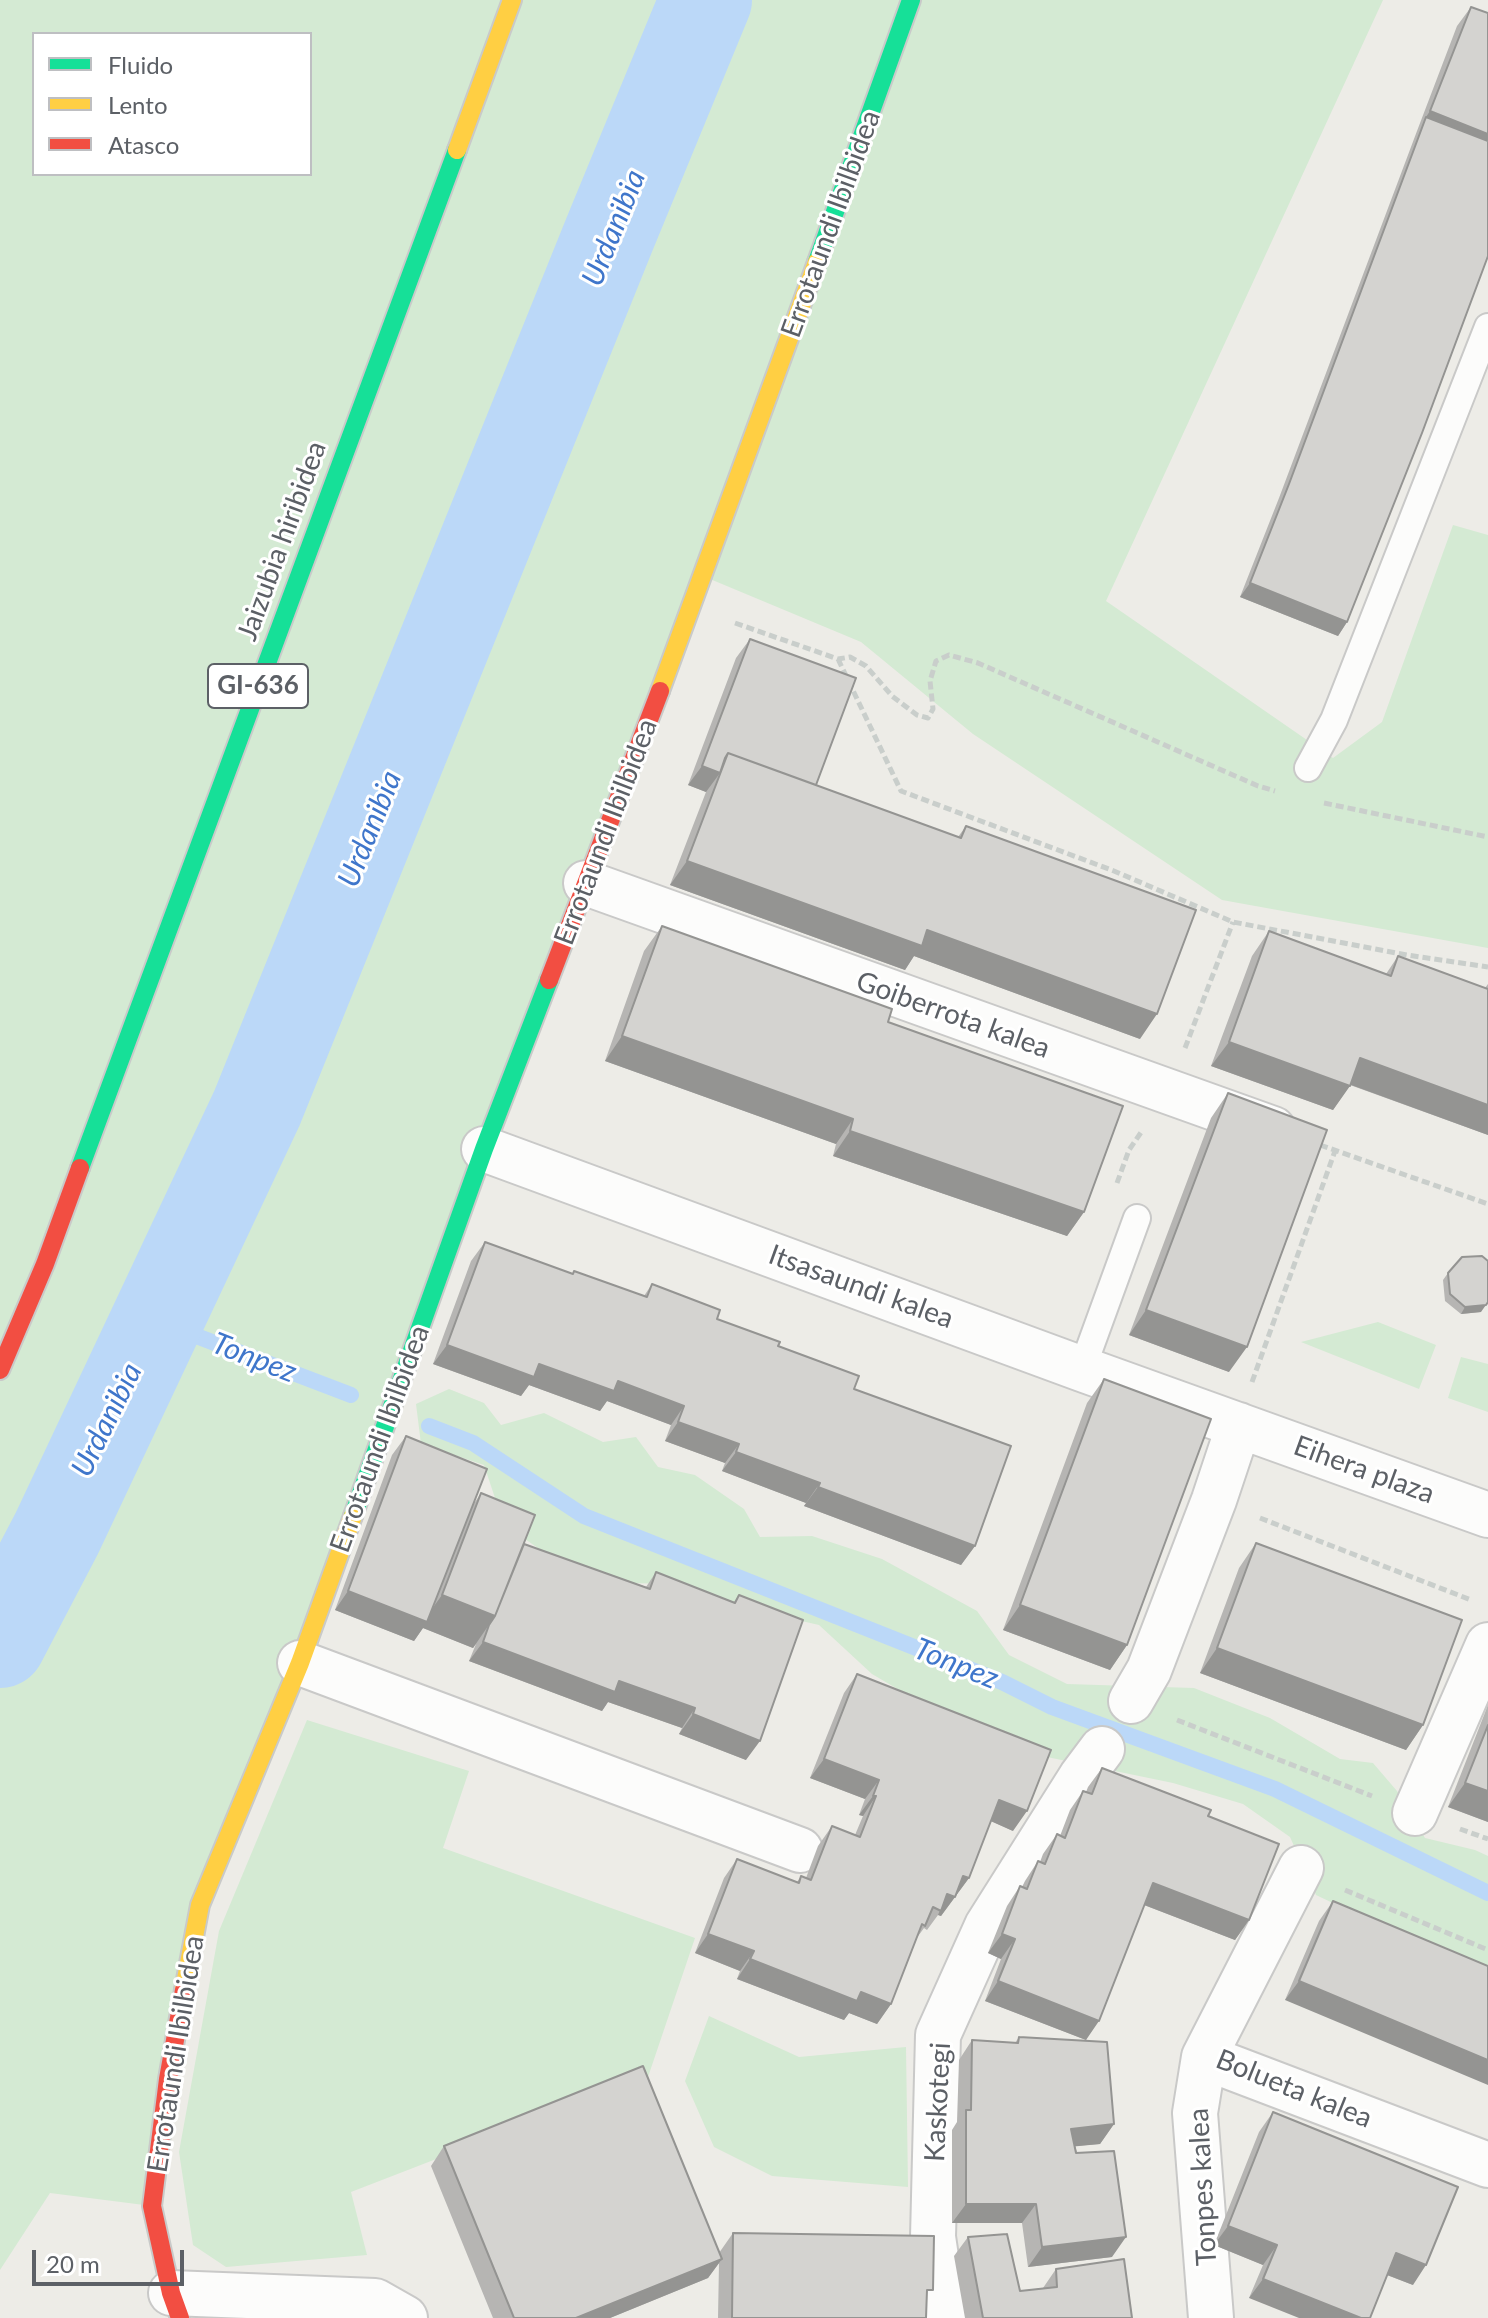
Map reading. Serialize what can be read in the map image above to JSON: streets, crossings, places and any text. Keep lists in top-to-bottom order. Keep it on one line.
{"streets":{"street":["Errotaundi Ibilbidea","Jaizubia hiribidea","GI-636","Goiberrota kalea","Itsasaundi kalea","Eihera plaza","Bolueta kalea","Kaskotegi","Tonpes kalea"]},"crossings":[["Errotaundi Ibilbidea","Goiberrota kalea"],["Errotaundi Ibilbidea","Itsasaundi kalea"],["Itsasaundi kalea","Eihera plaza"],["Bolueta kalea","Tonpes kalea"]],"water":["Urdanibia","Tonpez"],"legend":["Fluido","Lento","Atasco"],"scale_bar":"20 m"}
